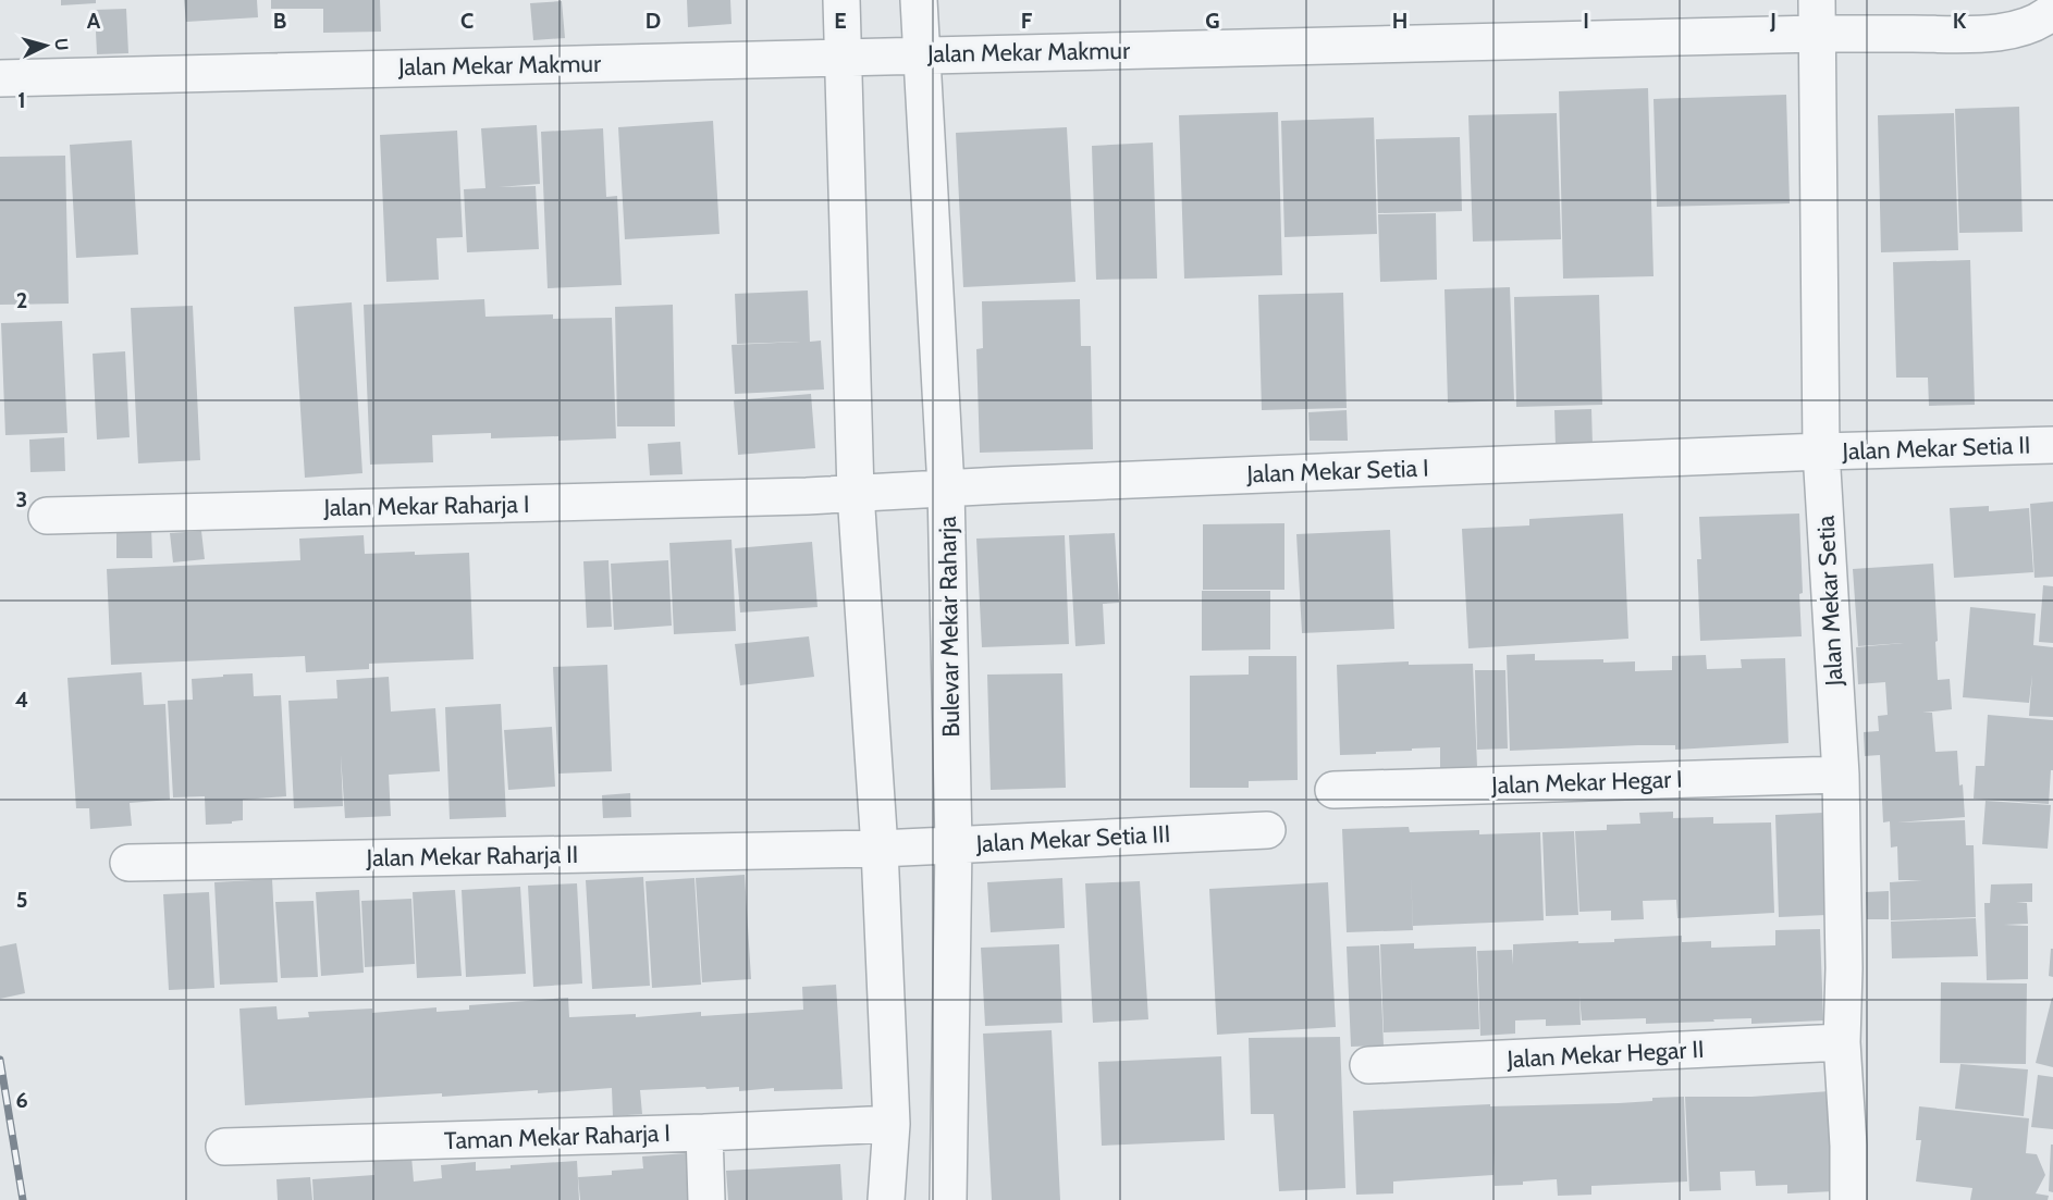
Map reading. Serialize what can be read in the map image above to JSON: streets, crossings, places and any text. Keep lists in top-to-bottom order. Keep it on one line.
{"streets":{"street":["Jalan Mekar Makmur","Jalan Mekar Setia II","Jalan Mekar Setia I","Jalan Mekar Raharja I","Jalan Mekar Setia","Bulevar Mekar Raharja","Jalan Mekar Hegar I","Jalan Mekar Setia III","Jalan Mekar Raharja II","Jalan Mekar Hegar II","Taman Mekar Raharja I"]},"crossings":[["Jalan Mekar Makmur","Jalan Mekar Setia"],["Jalan Mekar Makmur","Bulevar Mekar Raharja"],["Jalan Mekar Setia II","Jalan Mekar Setia I"],["Jalan Mekar Setia II","Jalan Mekar Setia"],["Jalan Mekar Setia I","Jalan Mekar Raharja I"],["Jalan Mekar Setia I","Jalan Mekar Setia"],["Jalan Mekar Setia I","Bulevar Mekar Raharja"],["Jalan Mekar Setia","Jalan Mekar Hegar I"],["Jalan Mekar Setia","Jalan Mekar Hegar II"],["Bulevar Mekar Raharja","Jalan Mekar Setia III"],["Jalan Mekar Setia III","Jalan Mekar Raharja II"]],"north":"right","grid":{"columns":["A","B","C","D","E","F","G","H","I","J","K"],"rows":["1","2","3","4","5","6"]}}
